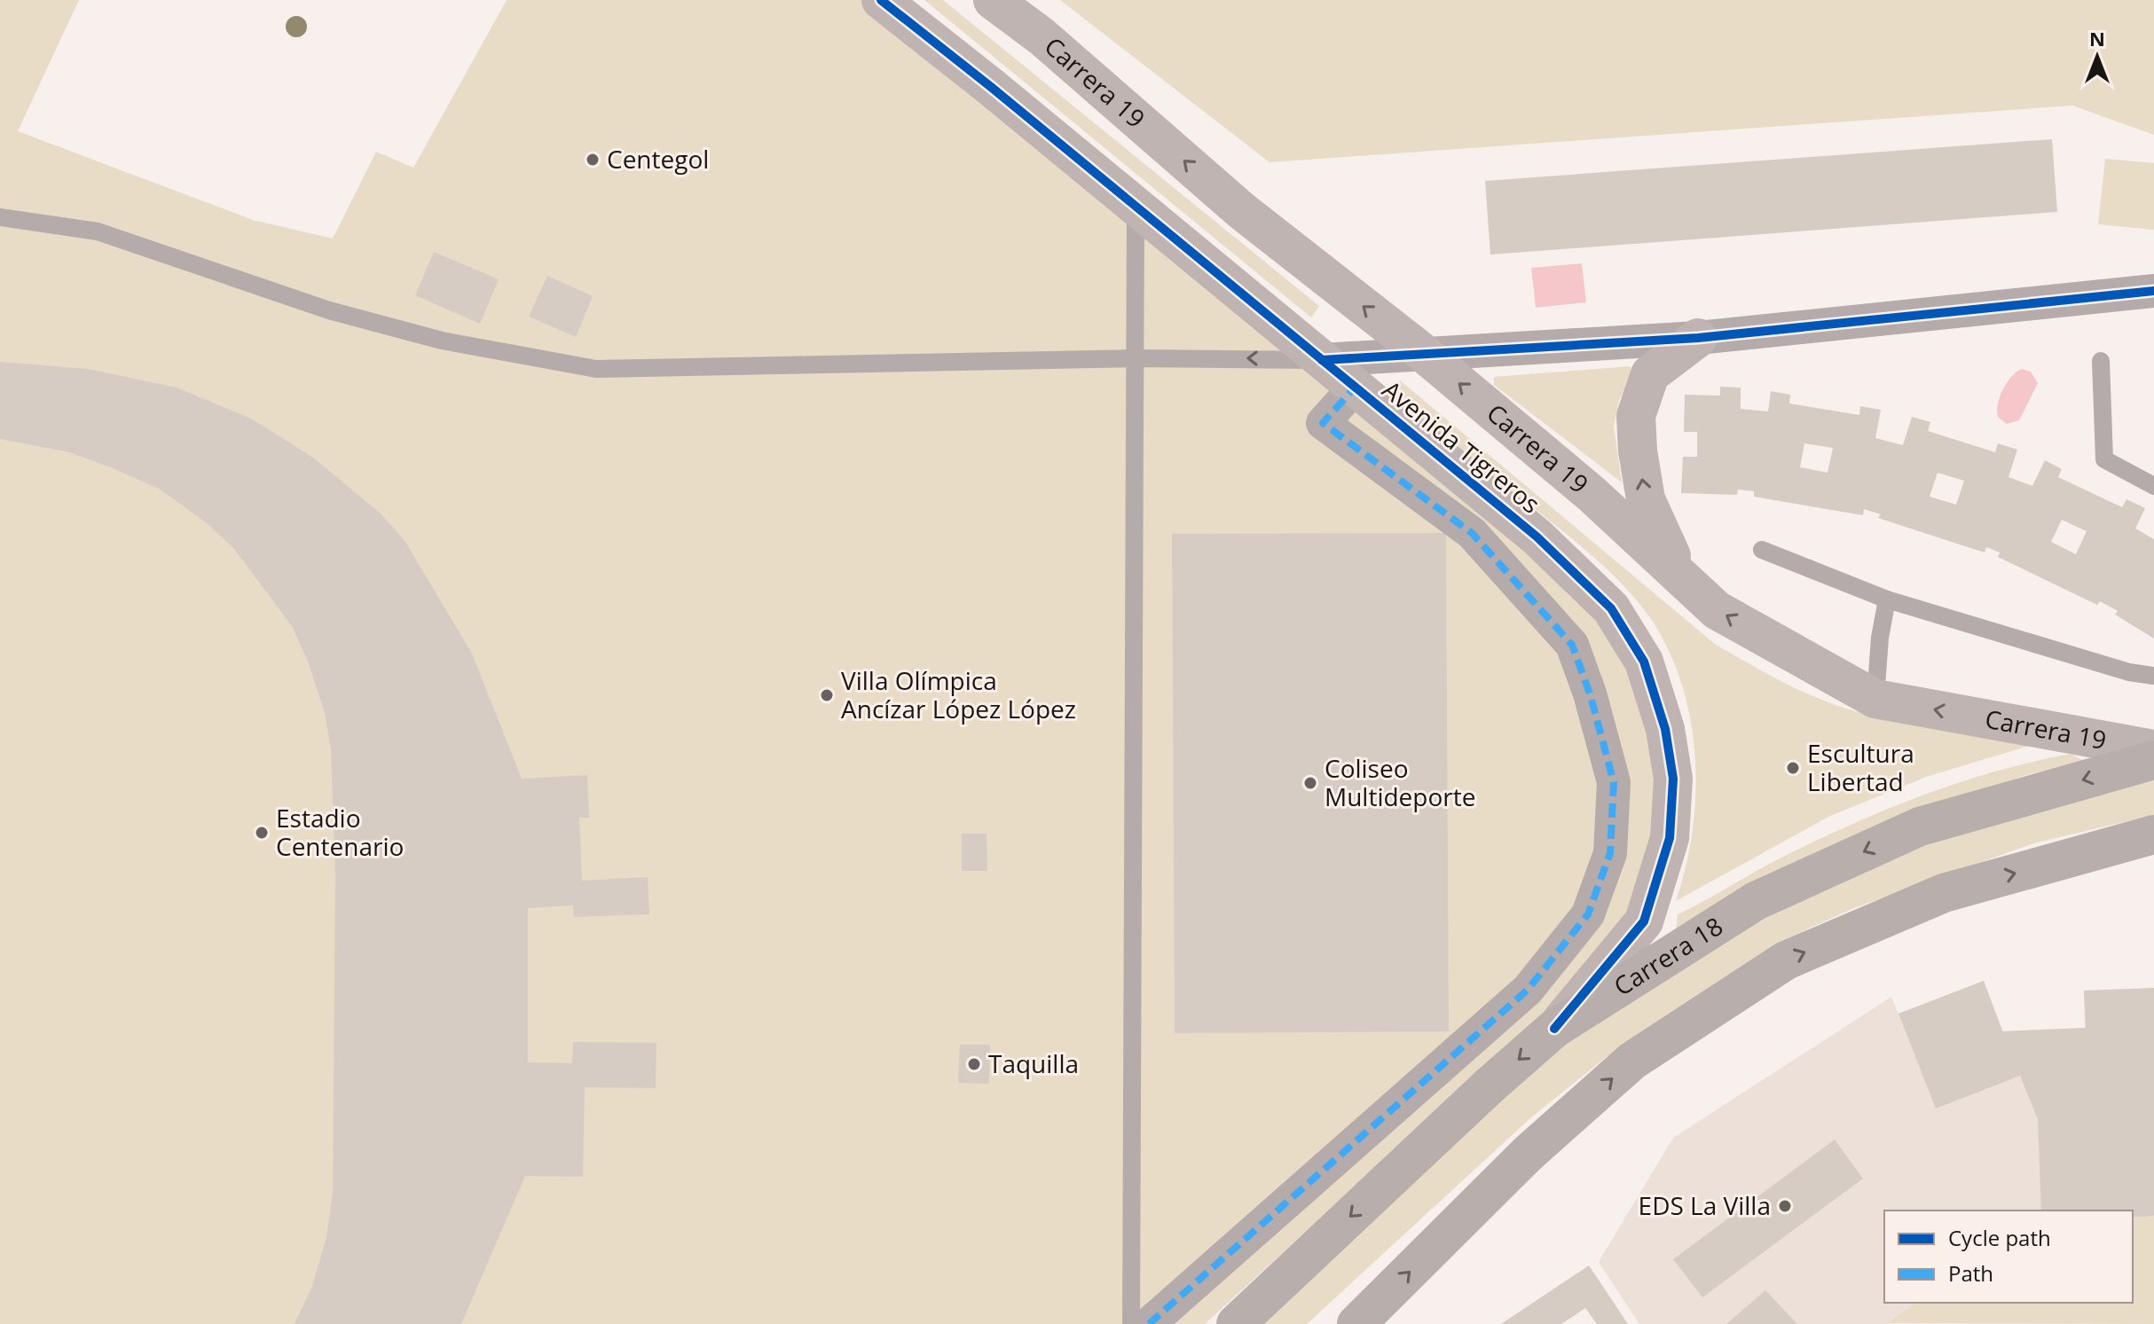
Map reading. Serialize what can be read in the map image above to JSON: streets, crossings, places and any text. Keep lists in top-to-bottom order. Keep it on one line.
{"streets":{"main road":["Carrera 18"],"street":["Carrera 19","Avenida Tigreros"]},"crossings":[["Avenida Tigreros","Carrera 18"]],"one_way":["Carrera 19"],"places":["Centegol","Villa Olímpica Ancízar López López","Escultura Libertad","Coliseo Multideporte","Estadio Centenario","Taquilla","EDS La Villa"],"legend":["Cycle path","Path"],"north":"top"}
